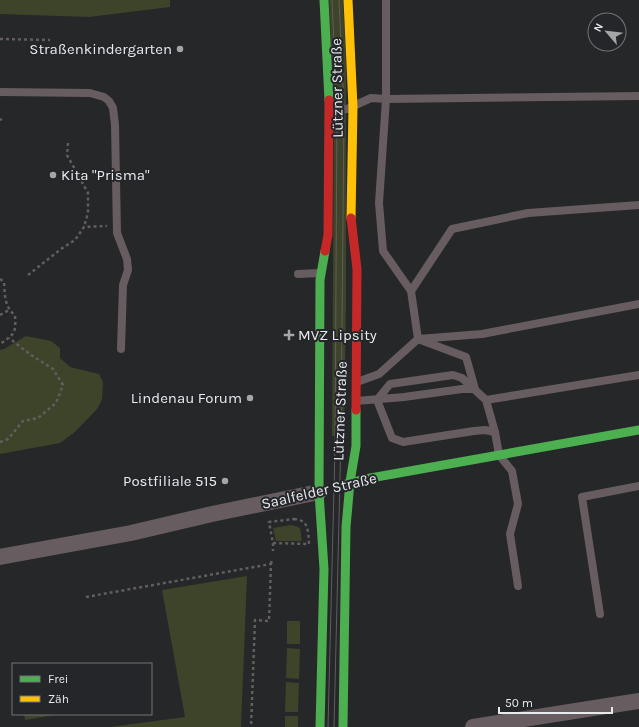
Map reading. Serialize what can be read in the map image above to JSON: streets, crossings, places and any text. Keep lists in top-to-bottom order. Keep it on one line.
{"streets":{"main road":["Lützner Straße","Saalfelder Straße"]},"crossings":[["Lützner Straße","Saalfelder Straße"]],"places":{"other":["Straßenkindergarten","Kita \"Prisma\"","Lindenau Forum","Postfiliale 515"],"health":["MVZ Lipsity"]},"legend":["Frei","Zäh"],"scale_bar":"50 m","north":"top left"}
